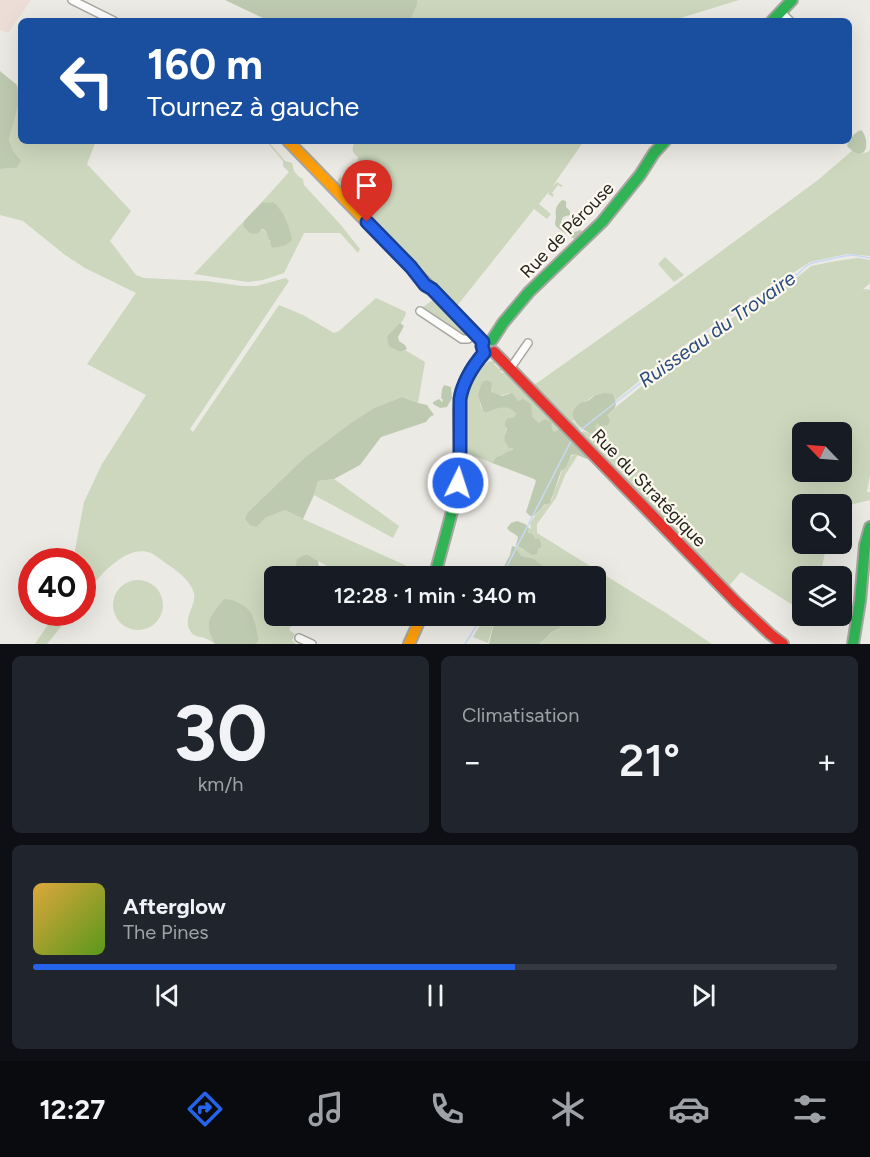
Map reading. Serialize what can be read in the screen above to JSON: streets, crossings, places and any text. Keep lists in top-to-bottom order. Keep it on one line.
{"streets":{"street":["Rue de Pérouse","Rue du Stratégique"]},"crossings":[["Rue de Pérouse","Rue du Stratégique"]],"water":["Ruisseau du Trovaire"],"north":"top left","page":{"turn":["160 m","Tournez à gauche"],"limit":"40","trip":"12:28 · 1 min · 340 m","tile":[["30","km/h"],"Climatisation"],"heat":["−","21°","+"],"song":["Afterglow","The Pines"],"tabs":"12:27"}}
